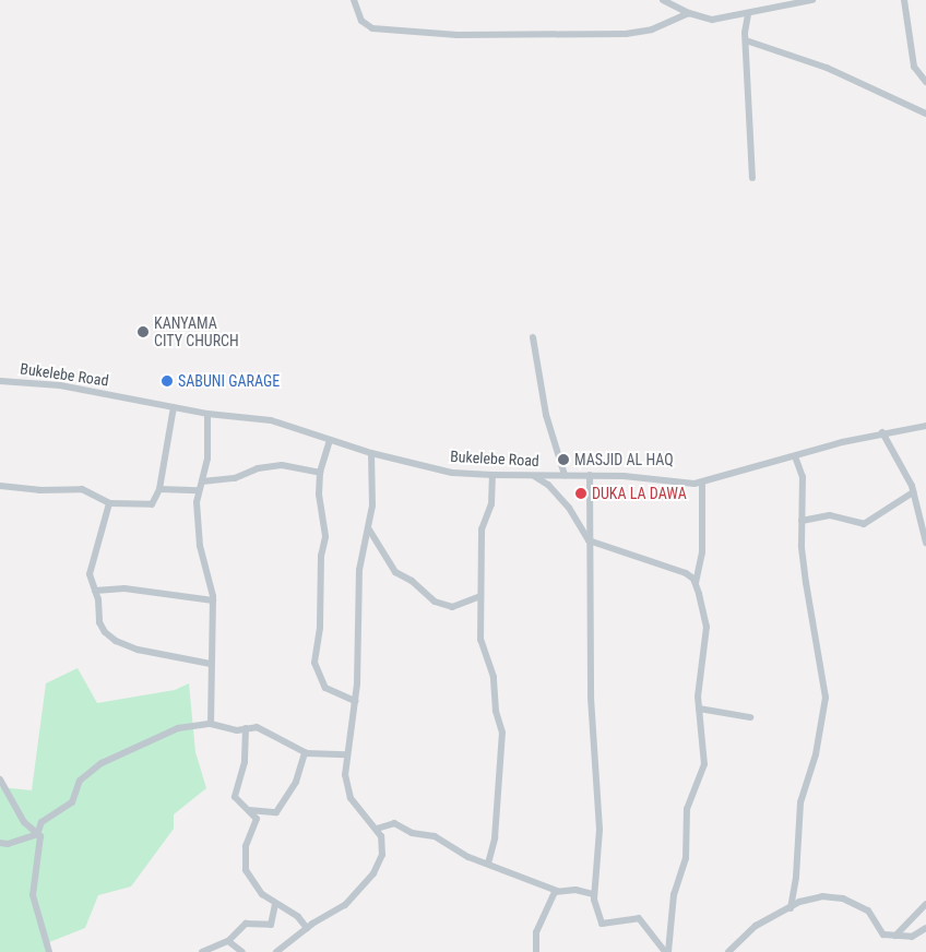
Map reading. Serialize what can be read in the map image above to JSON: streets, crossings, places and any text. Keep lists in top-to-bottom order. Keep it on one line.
{"streets":{"street":["Bukelebe Road"]},"places":["KANYAMA CITY CHURCH","SABUNI GARAGE","MASJID AL HAQ","DUKA LA DAWA"]}
